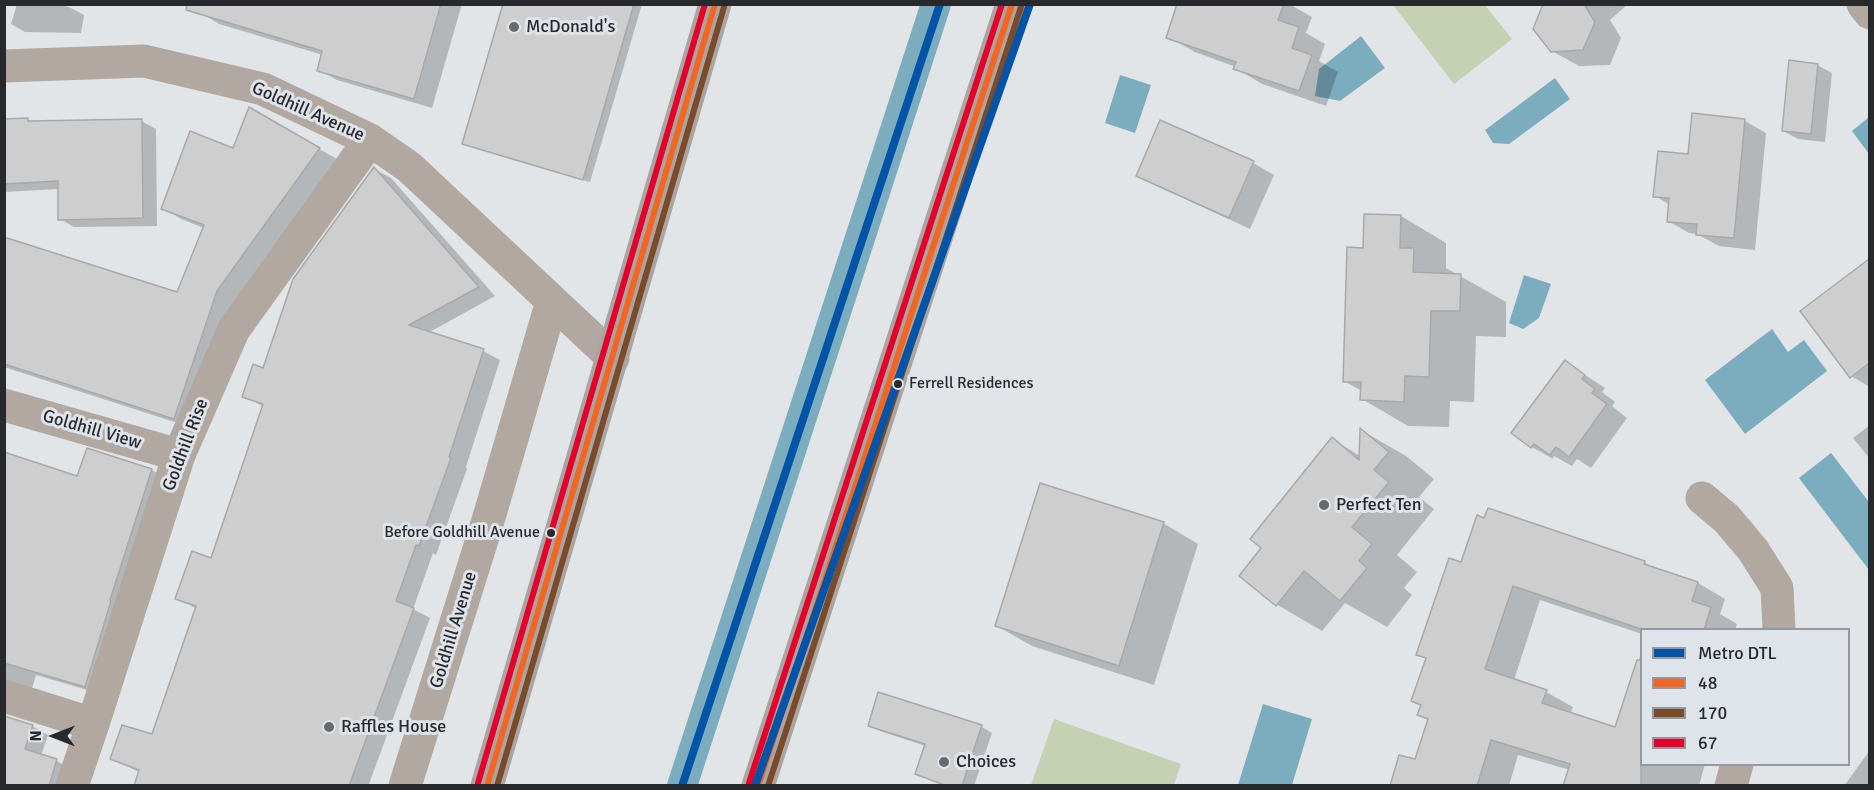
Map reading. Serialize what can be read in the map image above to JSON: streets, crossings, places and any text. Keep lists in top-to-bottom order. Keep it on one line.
{"streets":{"street":["Goldhill Avenue","Goldhill View","Goldhill Rise"]},"crossings":[["Goldhill Avenue","Goldhill Rise"],["Goldhill View","Goldhill Rise"]],"places":["McDonald's","Ferrell Residences","Perfect Ten","Before Goldhill Avenue","Raffles House","Choices"],"lines":["metro line DTL","transit line 48","transit line 67","transit line 170"],"legend":["Metro DTL","48","170","67"],"north":"left"}
